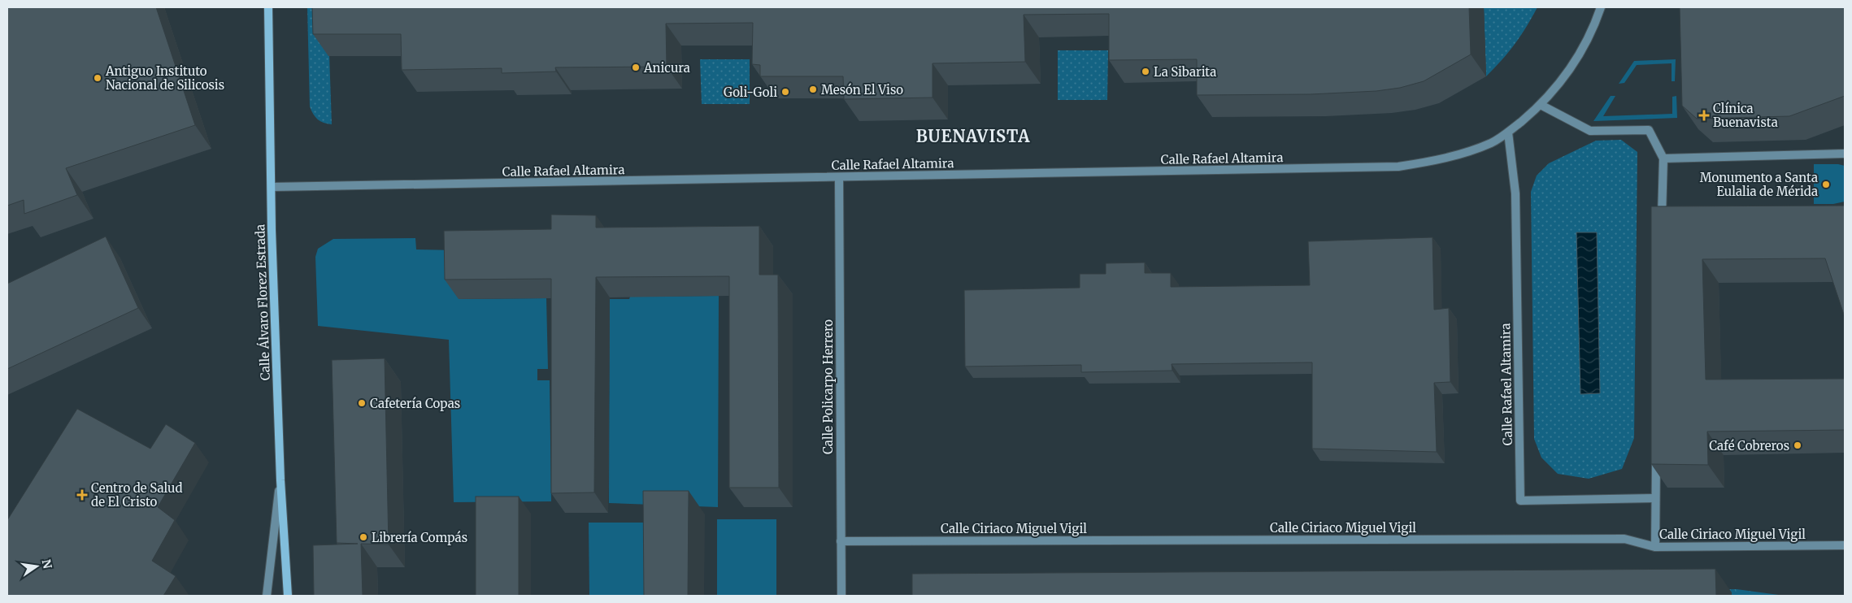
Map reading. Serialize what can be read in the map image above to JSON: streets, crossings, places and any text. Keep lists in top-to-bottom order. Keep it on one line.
{"streets":{"main road":["Calle Álvaro Florez Estrada"],"street":["Calle Rafael Altamira","Calle Policarpo Herrero","Calle Ciriaco Miguel Vigil"]},"crossings":[["Calle Rafael Altamira","Calle Álvaro Florez Estrada"],["Calle Rafael Altamira","Calle Policarpo Herrero"],["Calle Policarpo Herrero","Calle Ciriaco Miguel Vigil"]],"districts":["BUENAVISTA"],"places":{"other":["Anicura","La Sibarita","Antiguo Instituto Nacional de Silicosis","Mesón El Viso","Goli-Goli","Monumento a Santa Eulalia de Mérida","Cafetería Copas","Café Cobreros","Librería Compás"],"health":["Clínica Buenavista","Centro de Salud de El Cristo"]},"north":"right"}
